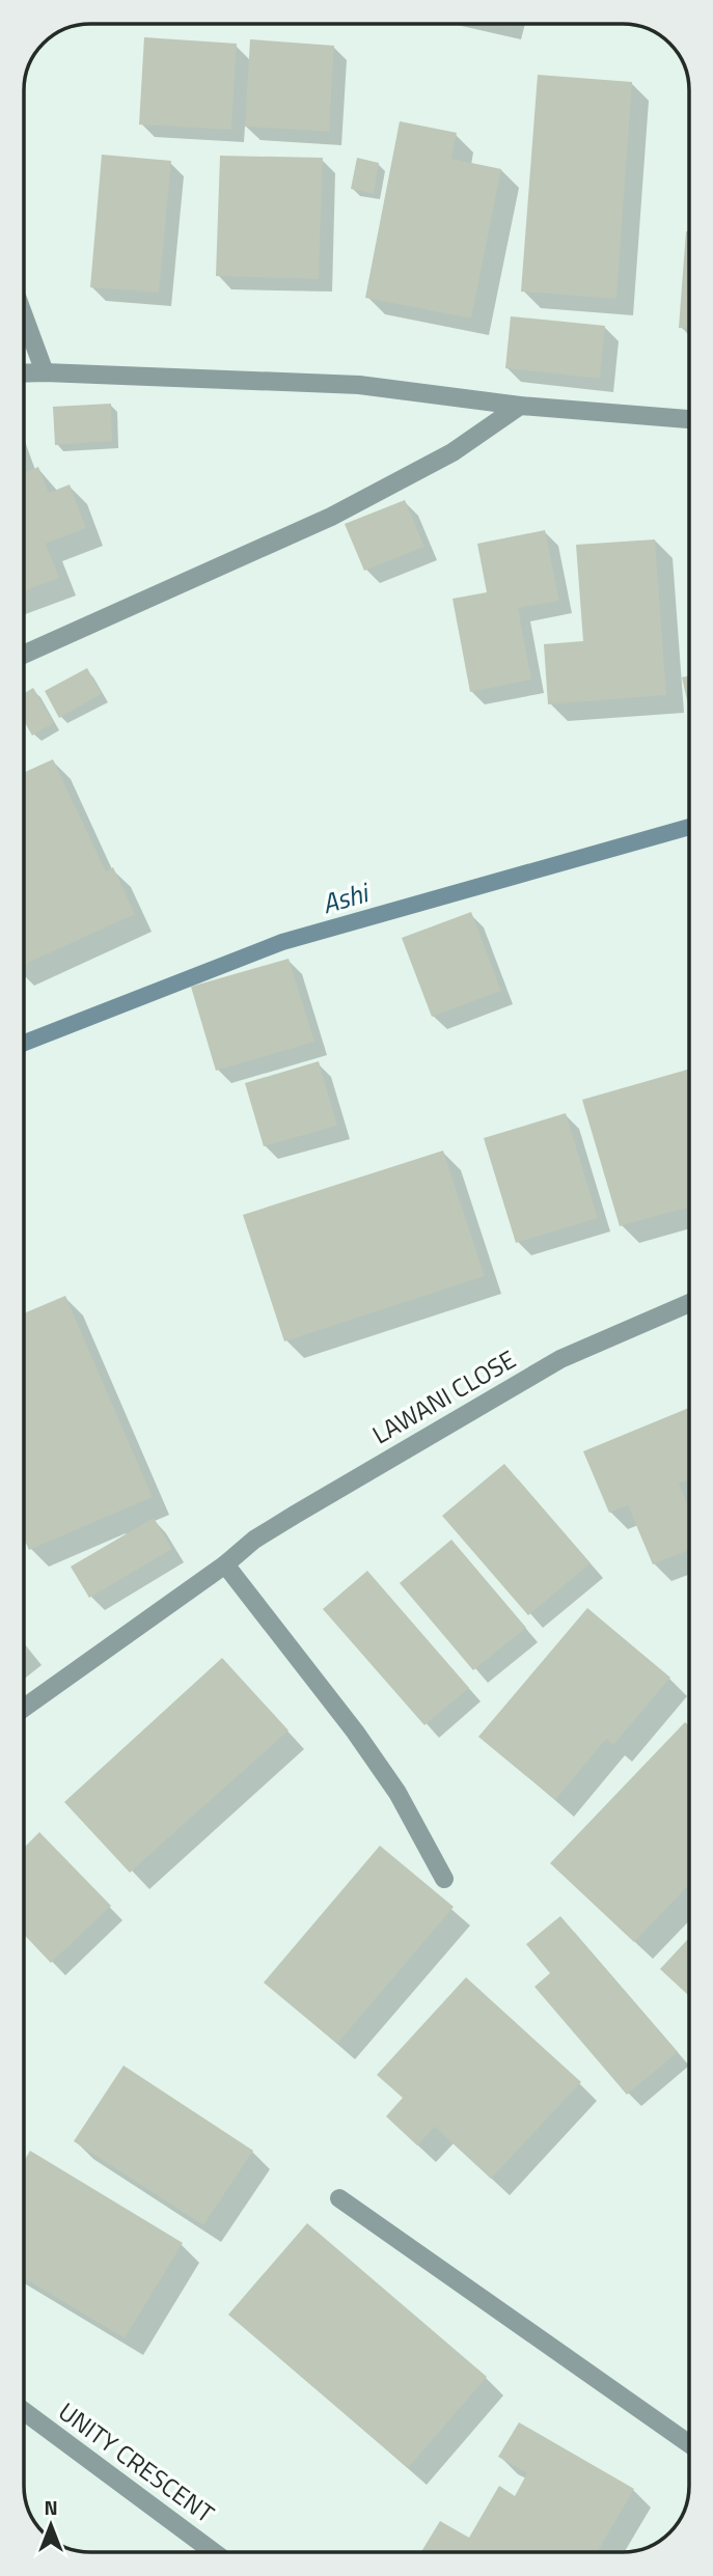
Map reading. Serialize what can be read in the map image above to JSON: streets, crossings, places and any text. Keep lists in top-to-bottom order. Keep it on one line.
{"streets":{"street":["LAWANI CLOSE","UNITY CRESCENT"]},"water":["Ashi"],"north":"top"}
